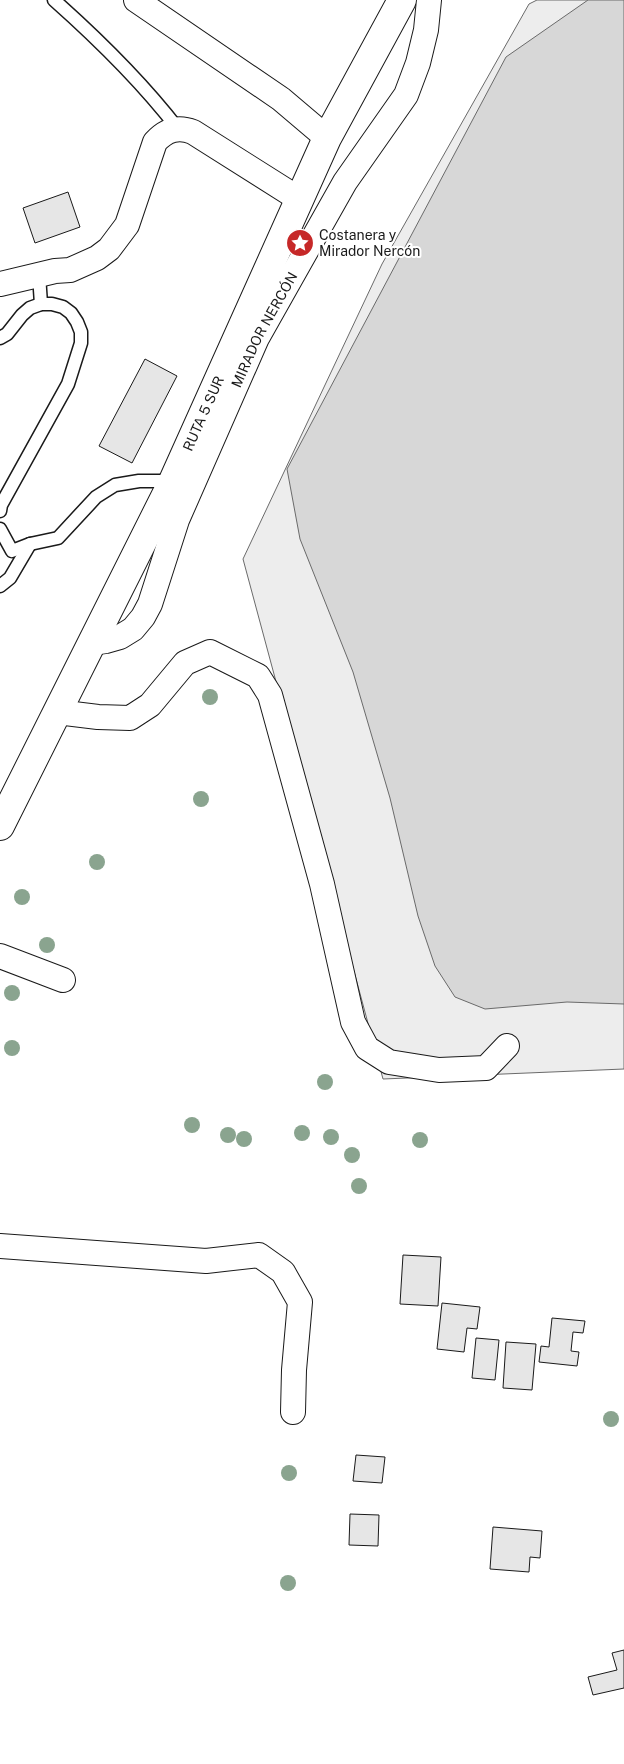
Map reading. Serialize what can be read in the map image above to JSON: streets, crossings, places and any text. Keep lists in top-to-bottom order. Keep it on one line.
{"streets":{"highway":["RUTA 5 SUR"],"street":["MIRADOR NERCÓN"]},"crossings":[["MIRADOR NERCÓN","RUTA 5 SUR"]],"places":{"place":["Costanera y Mirador Nercón"]}}
